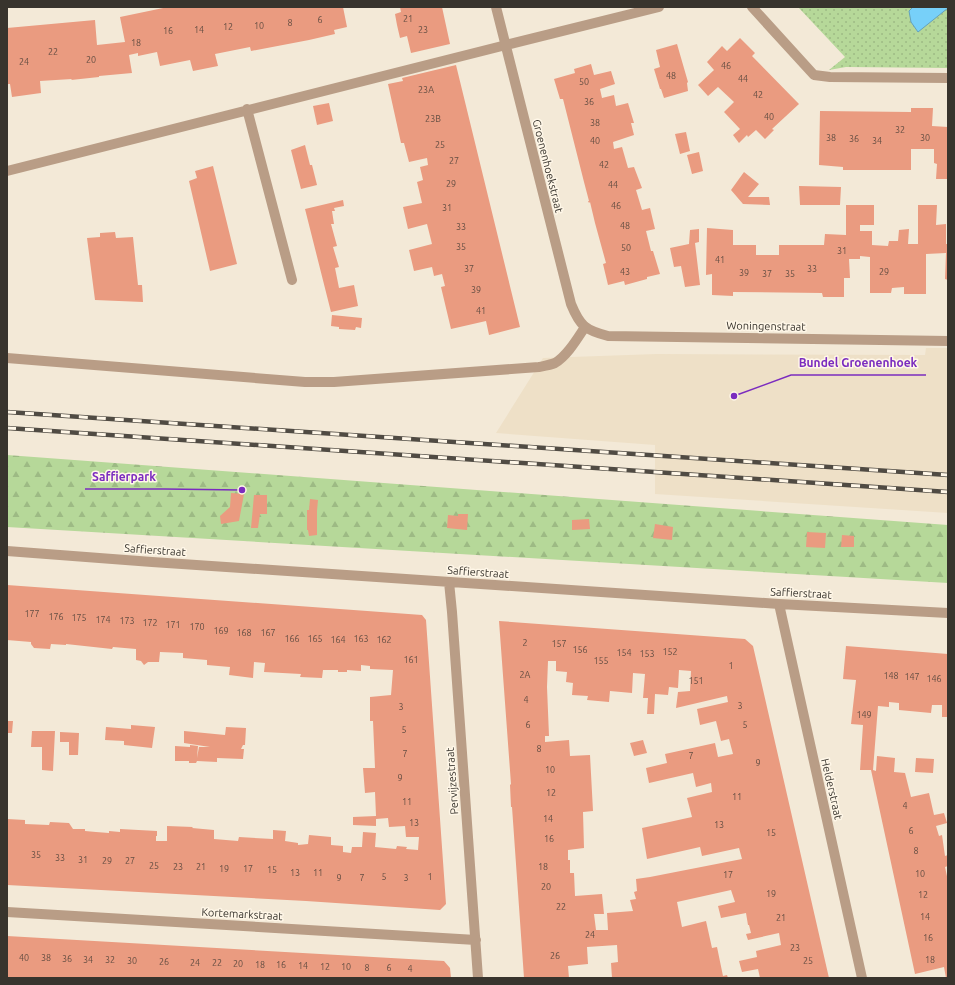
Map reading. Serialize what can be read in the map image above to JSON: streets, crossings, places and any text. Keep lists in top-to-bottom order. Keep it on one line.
{"streets":{"street":["Groenenhoekstraat","Woningenstraat","Saffierstraat","Pervijzestraat","Helderstraat","Kortemarkstraat"]},"crossings":[["Groenenhoekstraat","Woningenstraat"],["Saffierstraat","Pervijzestraat"],["Saffierstraat","Helderstraat"],["Pervijzestraat","Kortemarkstraat"]],"places":["Bundel Groenenhoek","Saffierpark"],"house_numbers":["21","6","8","10","12","14","23","16","18","22","20","24","46","48","44","50","23A","42","36","40","23B","38","32","38","30","36","40","34","25","27","42","29","44","46","31","48","33","35","50","31","41","37","33","43","29","39","37","35","39","41","177","176","175","174","173","172","171","170","169","168","167","166","165","163","164","162","2","157","156","152","154","153","161","155","1","2A","148","147","146","151","4","3","3","149","6","5","5","8","7","7","9","10","9","12","11","11","4","14","13","13","6","15","16","8","35","33","31","29","27","25","23","21","18","19","17","15","13","11","10","17","5","1","9","7","3","20","19","12","22","14","21","24","16","23","26","40","38","36","34","32","18","30","25","26","24","22","20","18","16","14","12","10","8","6","4"]}
